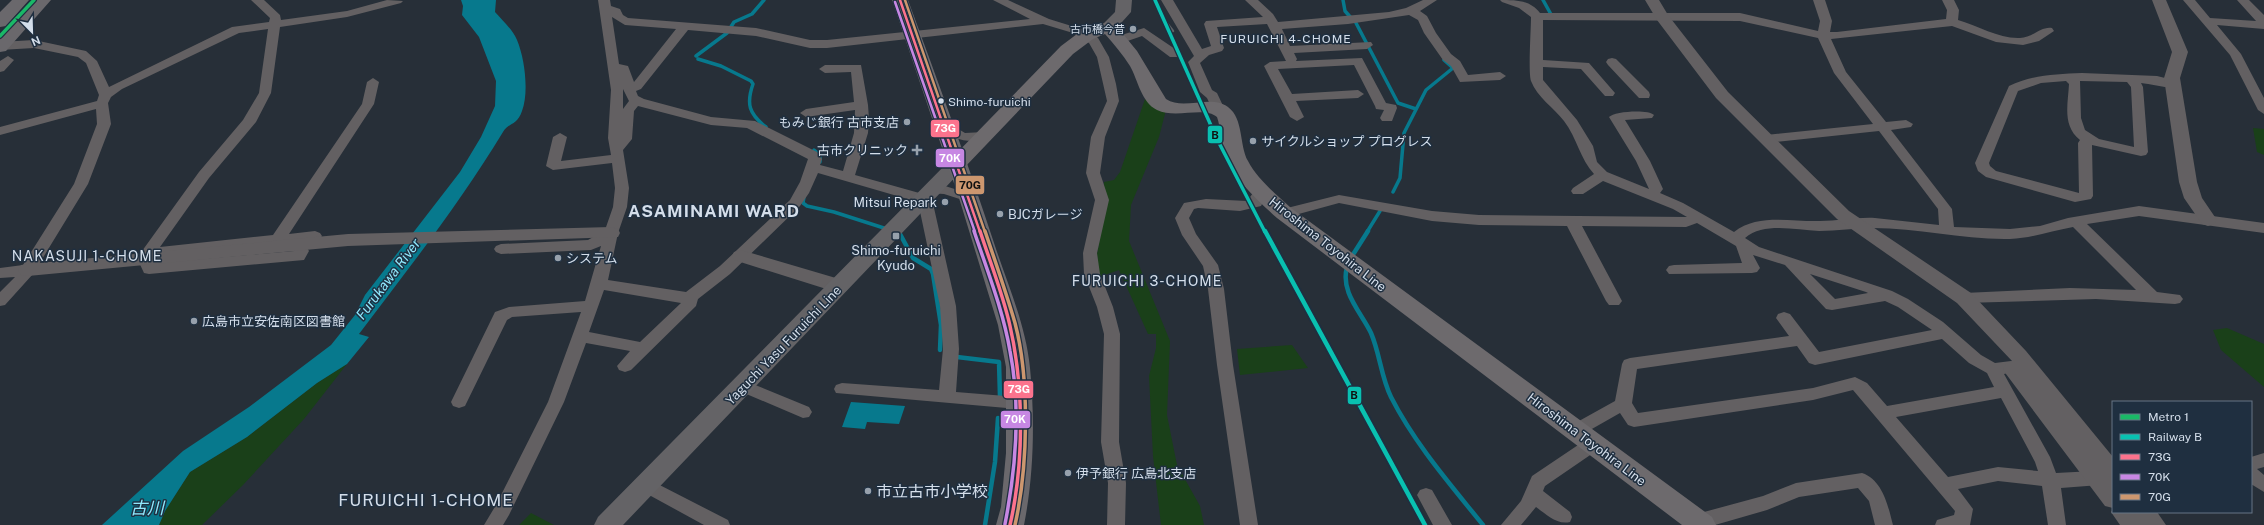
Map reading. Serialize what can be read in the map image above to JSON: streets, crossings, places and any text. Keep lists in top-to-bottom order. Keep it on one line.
{"streets":{"main road":["Hiroshima Toyohira Line","Yaguchi Yasu Furuichi Line"]},"districts":["FURUICHI 4-CHOME","ASAMINAMI WARD","NAKASUJI 1-CHOME","FURUICHI 3-CHOME","FURUICHI 1-CHOME"],"water":["Furukawa River","古川"],"places":{"other":["古市橋今昔","Shimo-furuichi","もみじ銀行 古市支店","サイクルショップ プログレス","Mitsui Repark","BJCガレージ","システム","広島市立安佐南区図書館","伊予銀行 広島北支店","市立古市小学校"],"health":["古市クリニック"],"transit":["Shimo-furuichi Kyudo"]},"lines":["metro line 1","rail line B","transit line 73G","transit line 70G","transit line 70K"],"legend":["Metro 1","Railway B","73G","70K","70G"],"north":"bottom right"}
